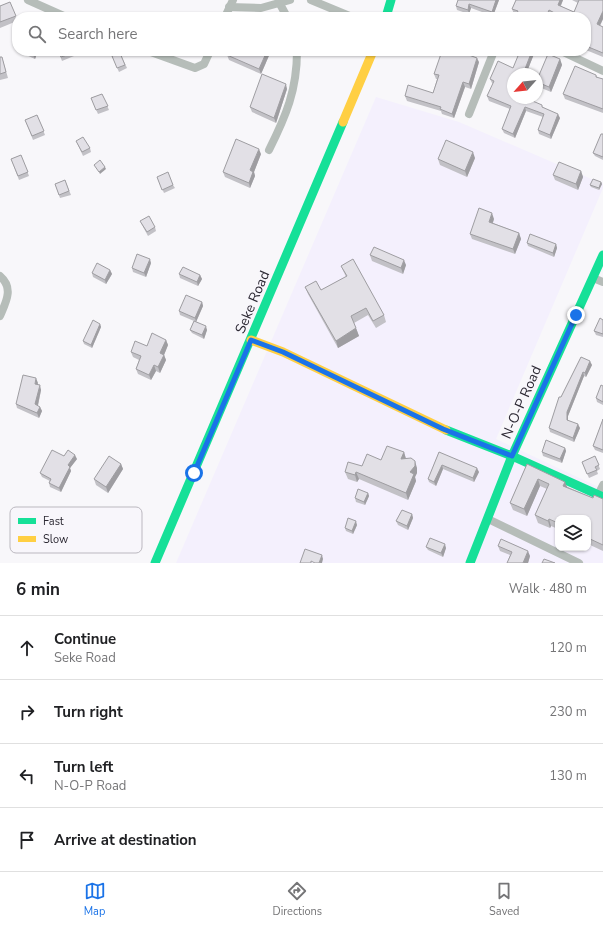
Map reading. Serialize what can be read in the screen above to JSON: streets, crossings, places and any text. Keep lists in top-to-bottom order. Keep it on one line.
{"streets":{"street":["Seke Road","N-O-P Road"]},"legend":["Fast","Slow"],"north":"bottom left","page":{"search":"Search here","heading":["6 min","Walk · 480 m"],"list":[["Continue","Seke Road","120 m"],["Turn right","230 m"],["Turn left","N-O-P Road","130 m"],"Arrive at destination"],"nav":["Map","Directions","Saved"]}}
